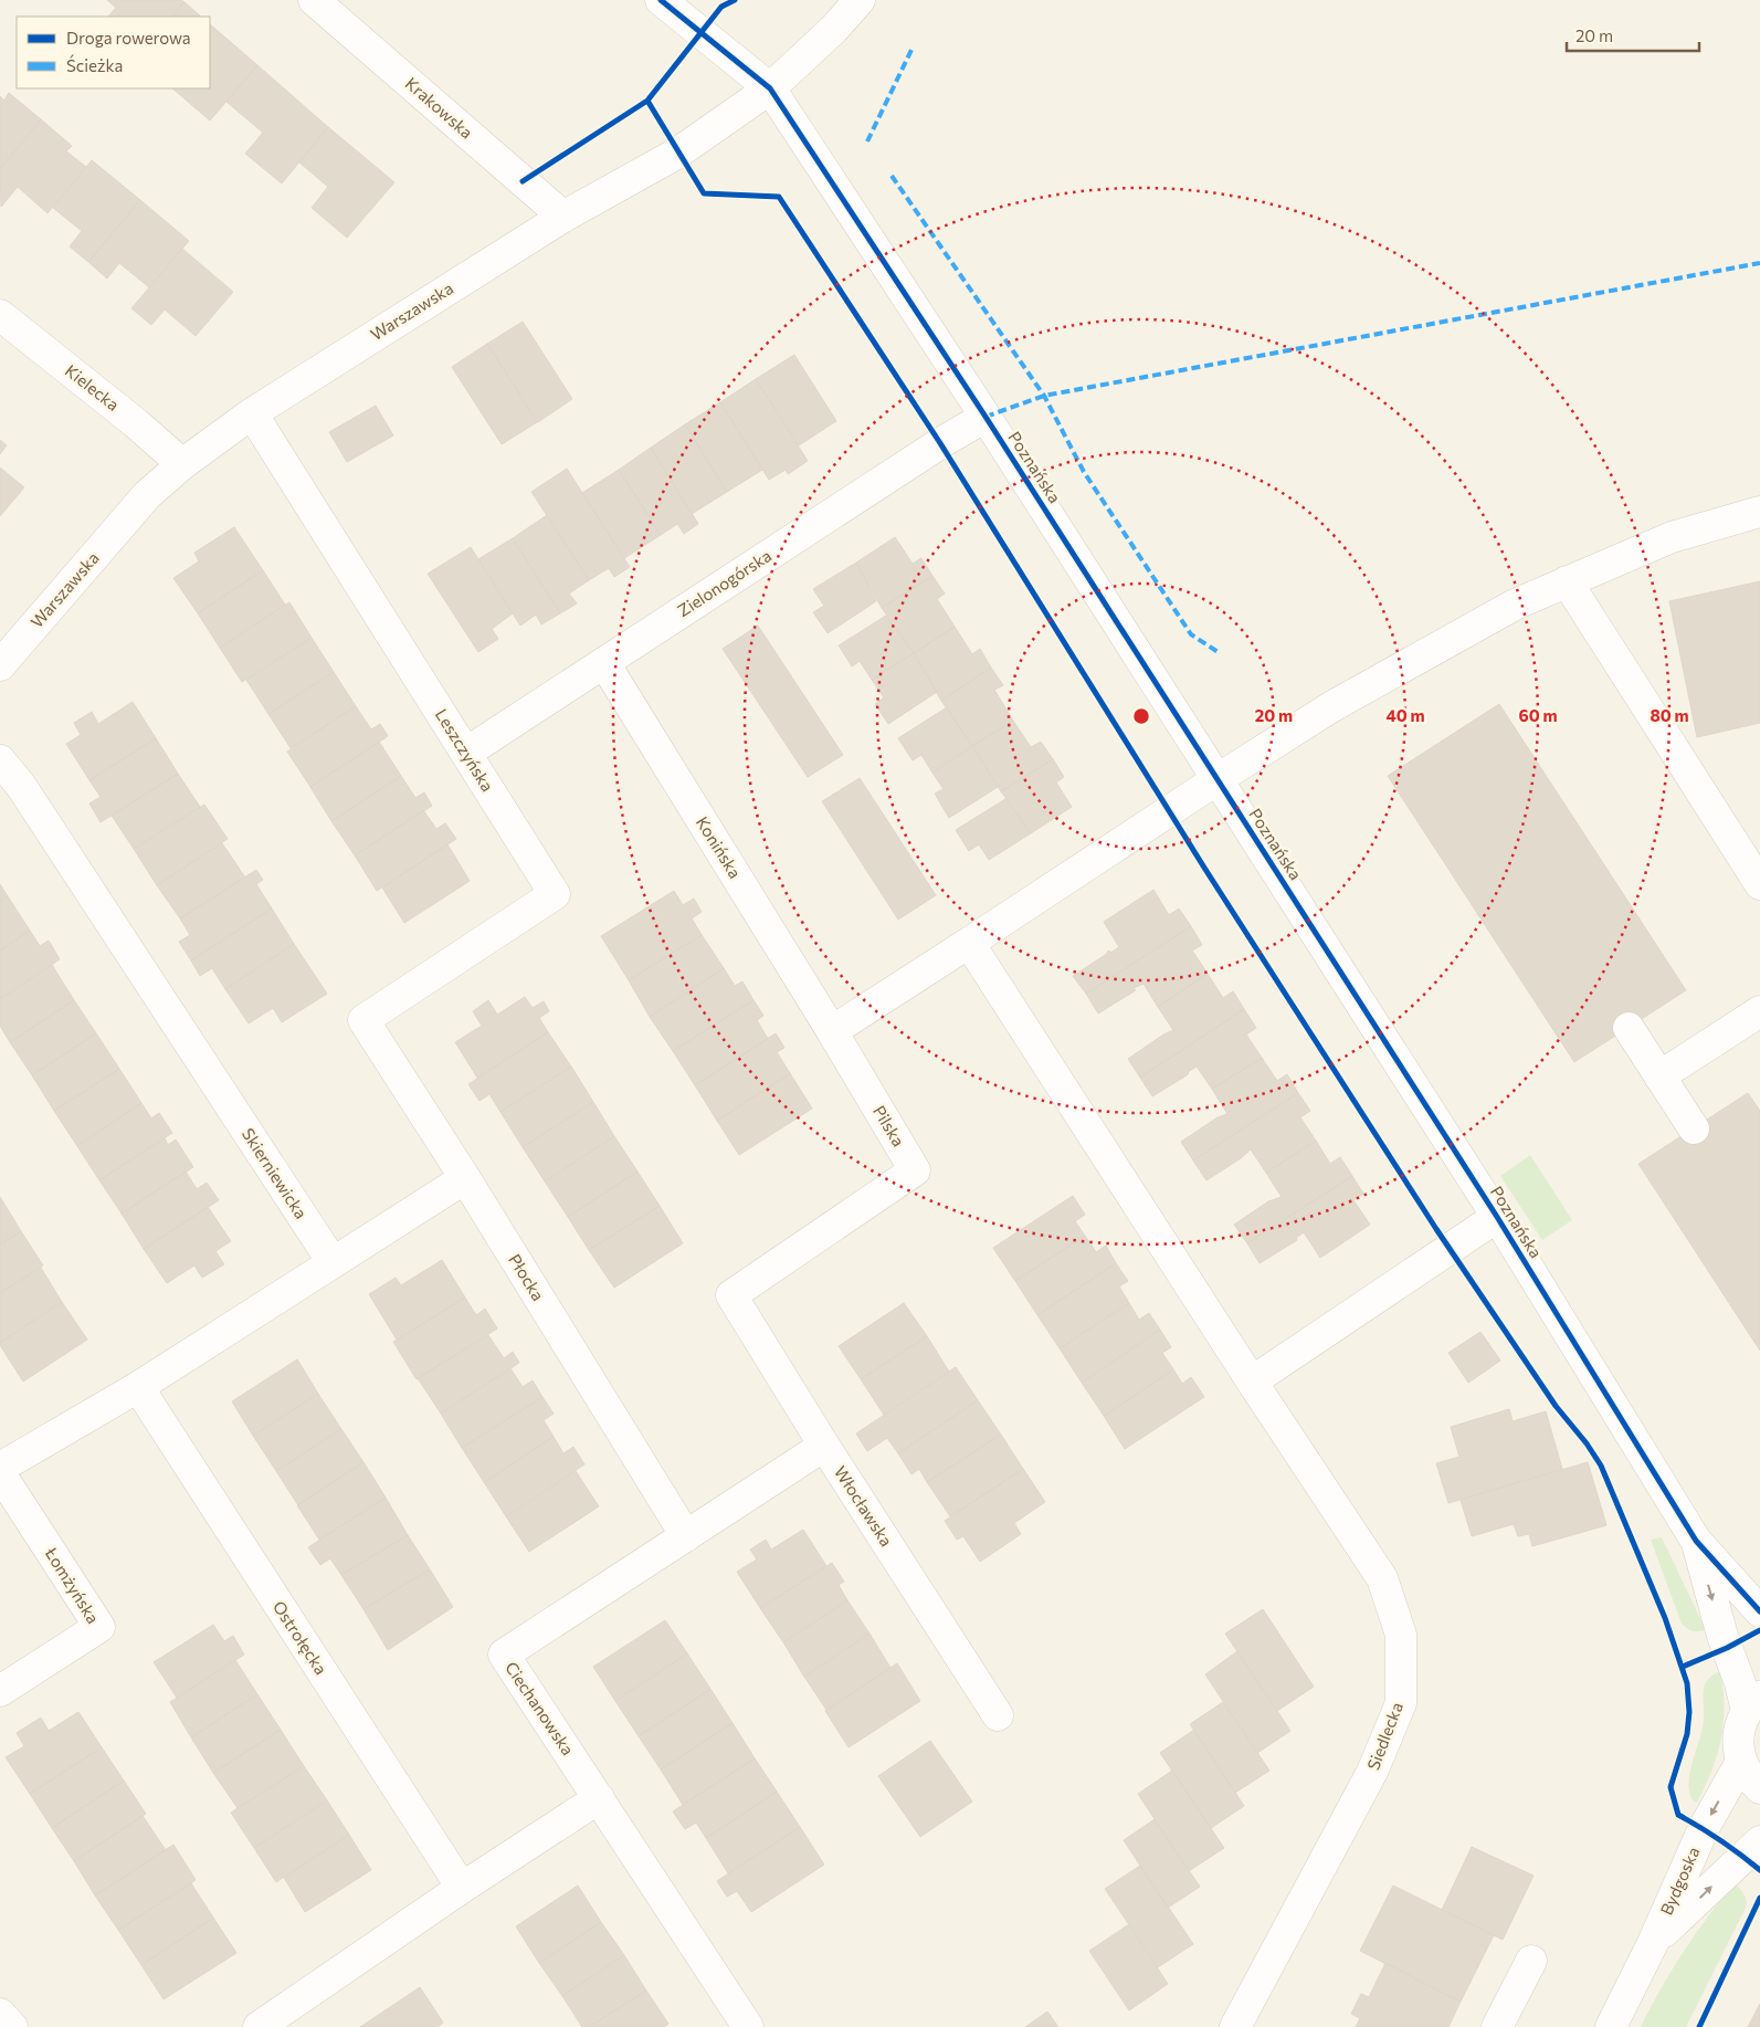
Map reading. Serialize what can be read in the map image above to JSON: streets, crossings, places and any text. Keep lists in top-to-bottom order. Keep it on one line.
{"streets":{"street":["Krakowska","Warszawska","Kielecka","Poznańska","Zielonogórska","Leszczyńska","Konińska","Pilska","Skierniewicka","Płocka","Włocławska","Łomżyńska","Ostrołęcka","Ciechanowska","Siedlecka","Bydgoska"]},"crossings":[["Krakowska","Warszawska"],["Warszawska","Kielecka"],["Warszawska","Poznańska"],["Warszawska","Leszczyńska"],["Poznańska","Zielonogórska"],["Zielonogórska","Leszczyńska"],["Zielonogórska","Konińska"],["Leszczyńska","Płocka"],["Konińska","Pilska"],["Pilska","Włocławska"],["Płocka","Ciechanowska"],["Włocławska","Ciechanowska"]],"legend":["Droga rowerowa","Ścieżka"],"scale_bar":"20 m","rings":["20 m","40 m","60 m","80 m"]}
